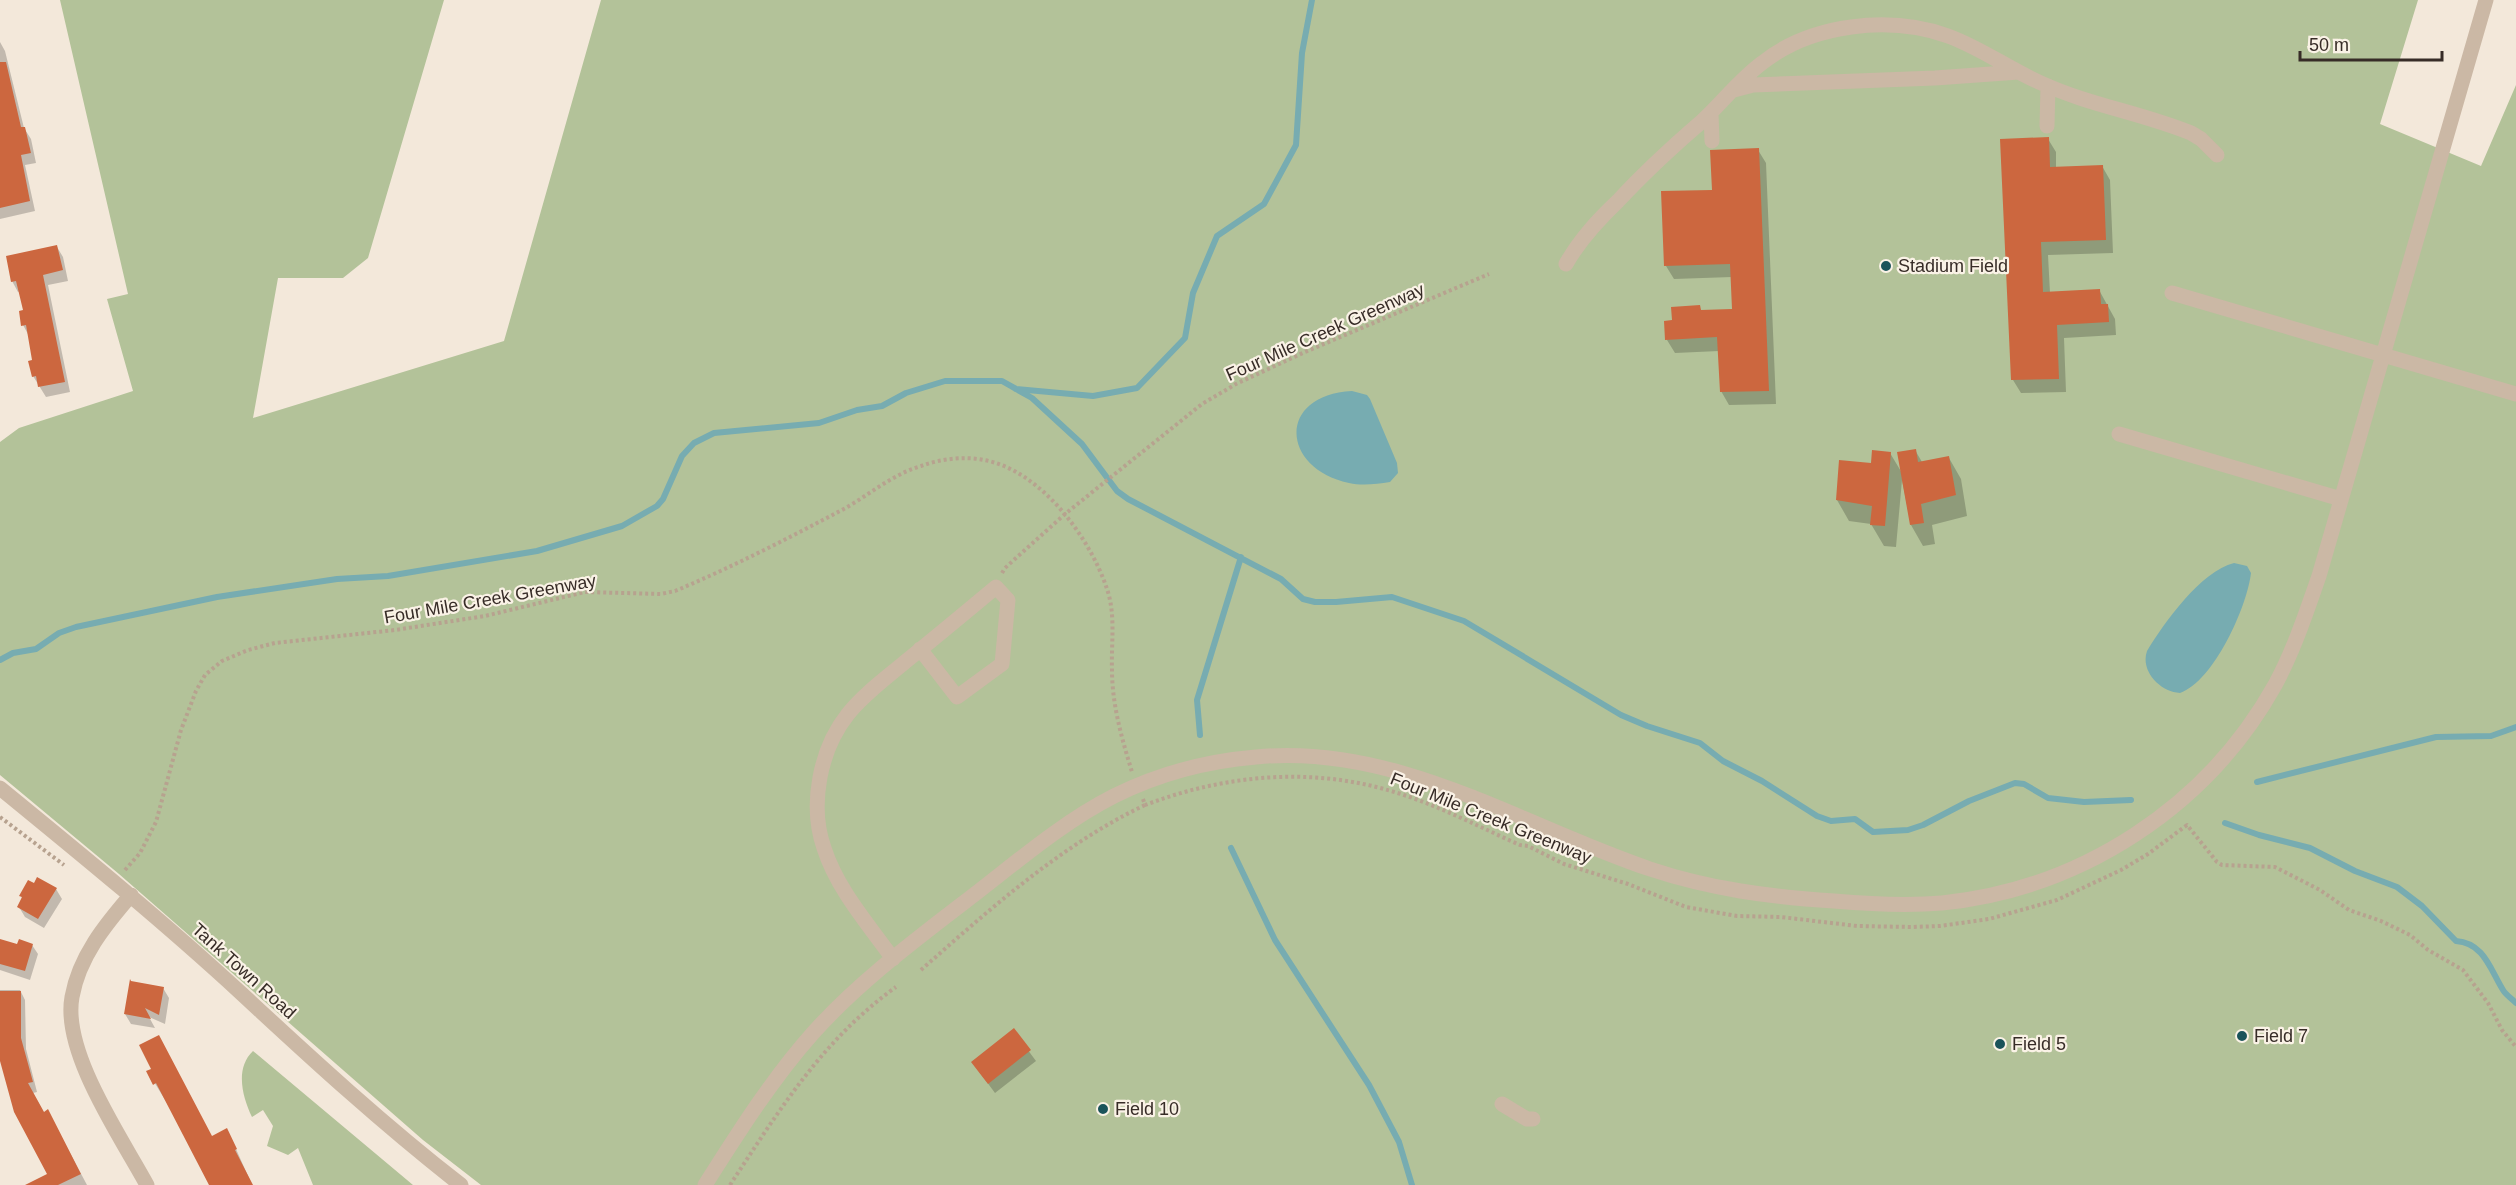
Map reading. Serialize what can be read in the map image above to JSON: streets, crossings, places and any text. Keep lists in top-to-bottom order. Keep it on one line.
{"streets":{"street":["Tank Town Road"],"path":["Four Mile Creek Greenway"]},"places":["Stadium Field","Field 7","Field 5","Field 10"],"scale_bar":"50 m"}
